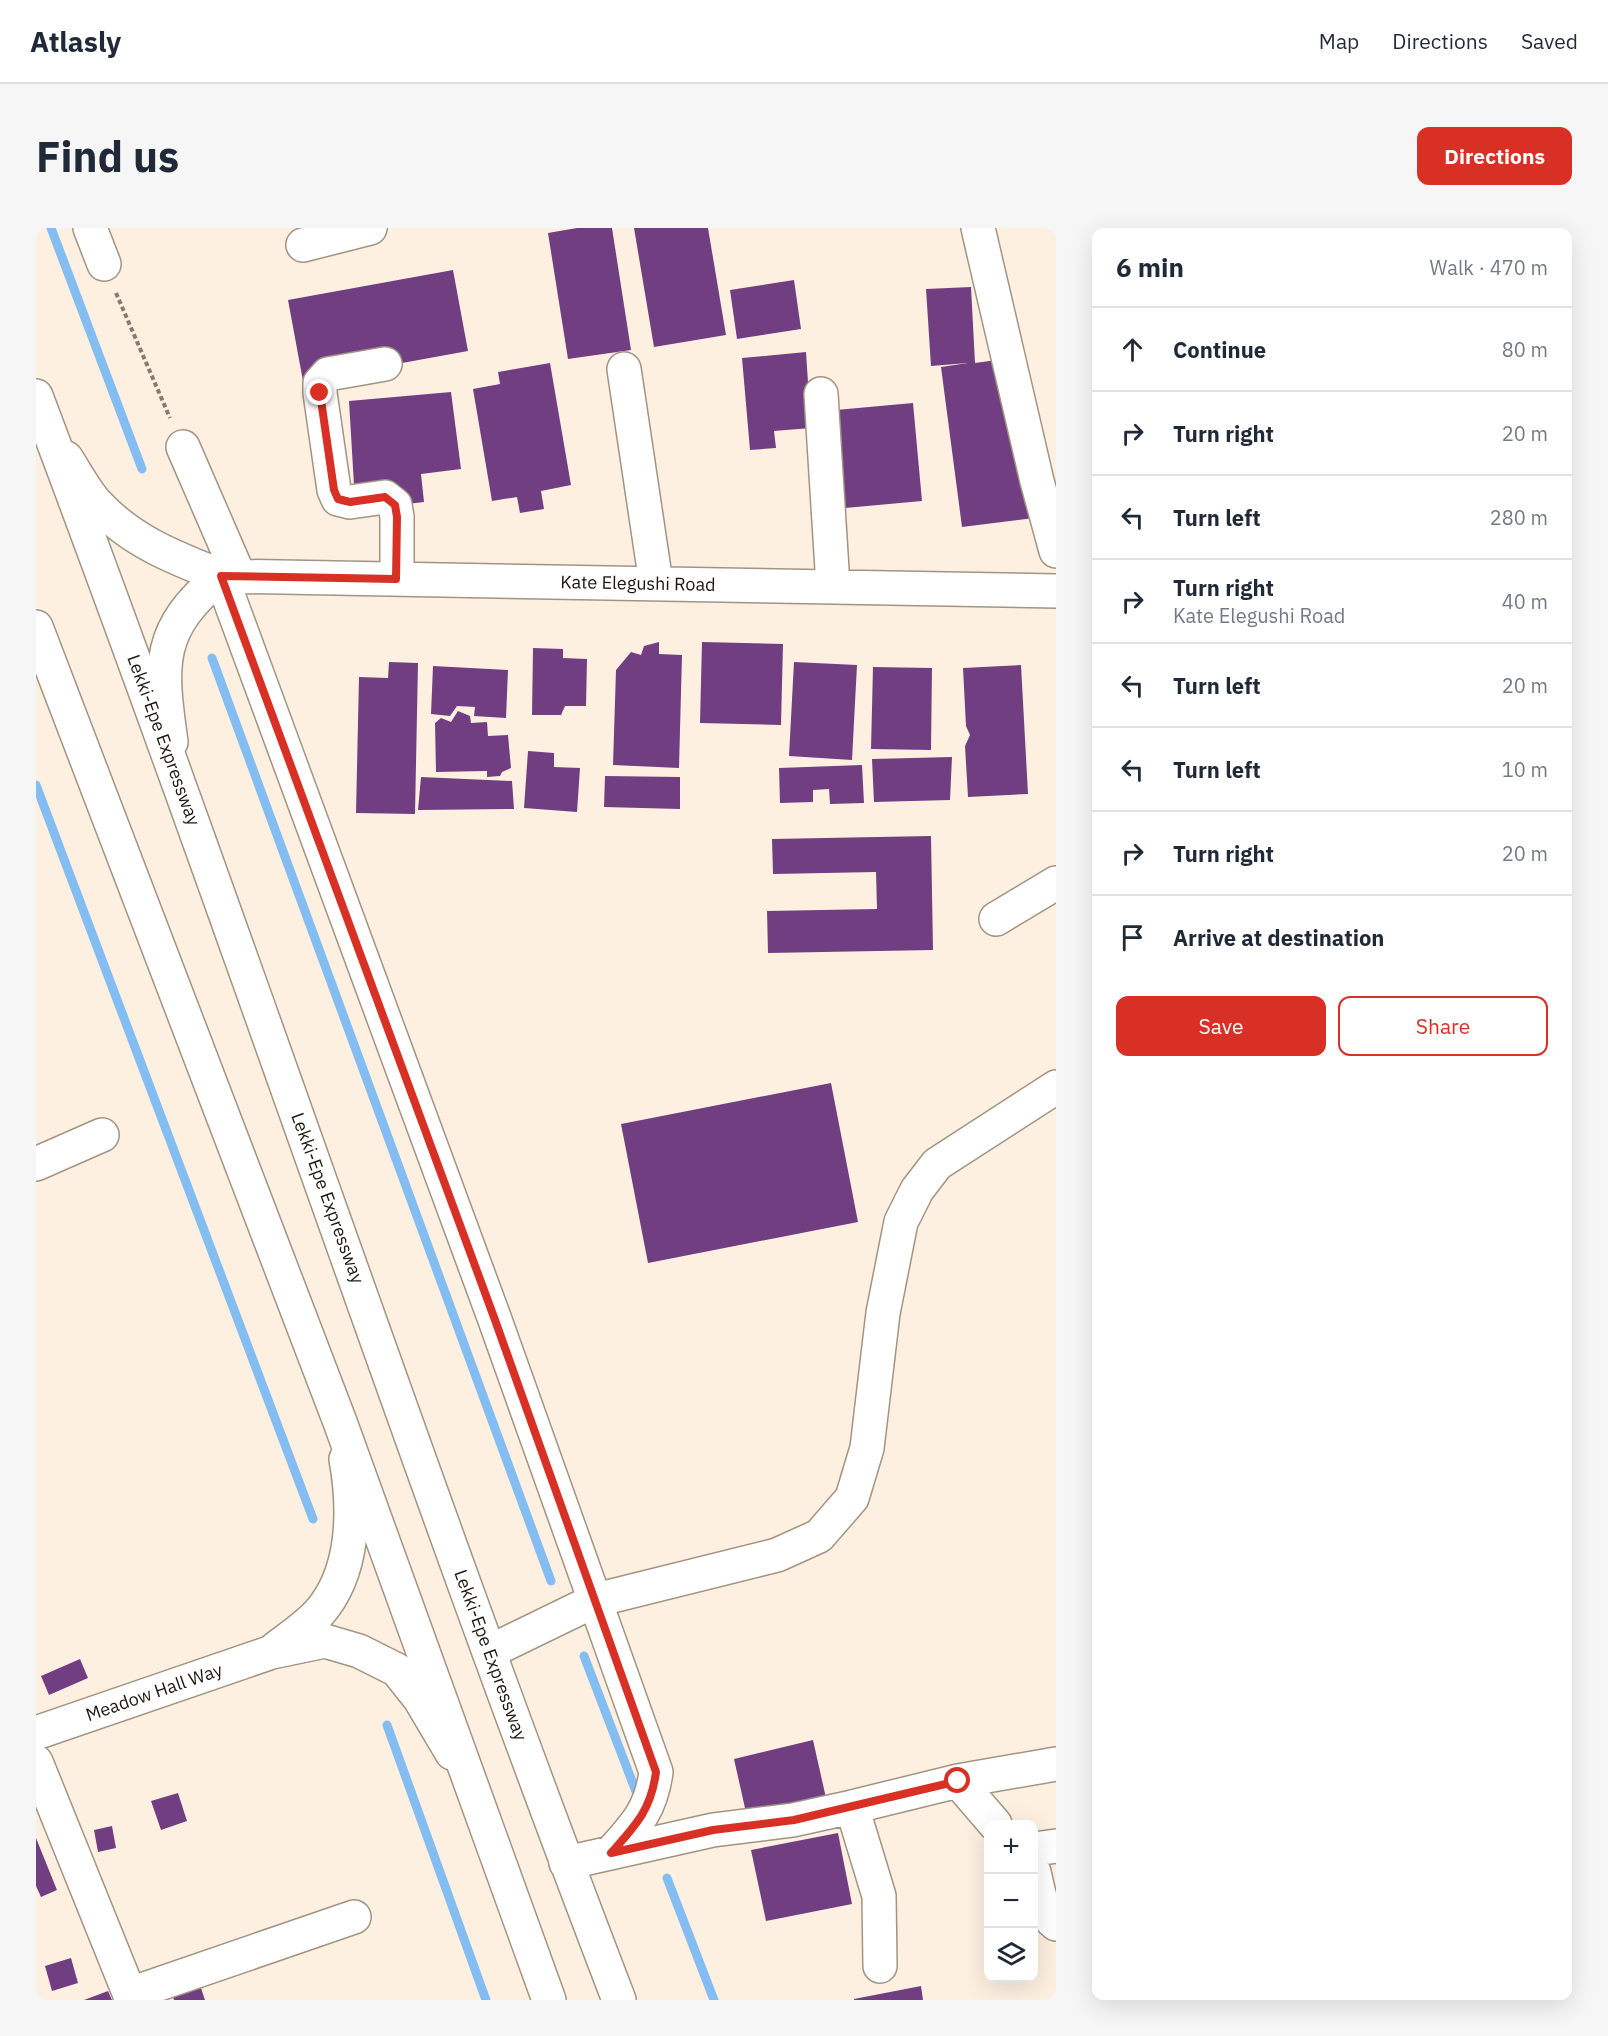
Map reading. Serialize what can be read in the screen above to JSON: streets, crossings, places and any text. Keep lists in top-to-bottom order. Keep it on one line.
{"streets":{"main road":["Kate Elegushi Road","Lekki-Epe Expressway","Meadow Hall Way"]},"crossings":[["Kate Elegushi Road","Lekki-Epe Expressway"]],"page":{"header":"Atlasly","nav":["Map","Directions","Saved"],"buttons":["Directions",["Save","Share"]],"title":"Find us","heading":["6 min","Walk · 470 m"],"list":[["Continue","80 m"],["Turn right","20 m"],["Turn left","280 m"],["Turn right","Kate Elegushi Road","40 m"],["Turn left","20 m"],["Turn left","10 m"],["Turn right","20 m"],"Arrive at destination"],"map_buttons":["+","−"]}}
